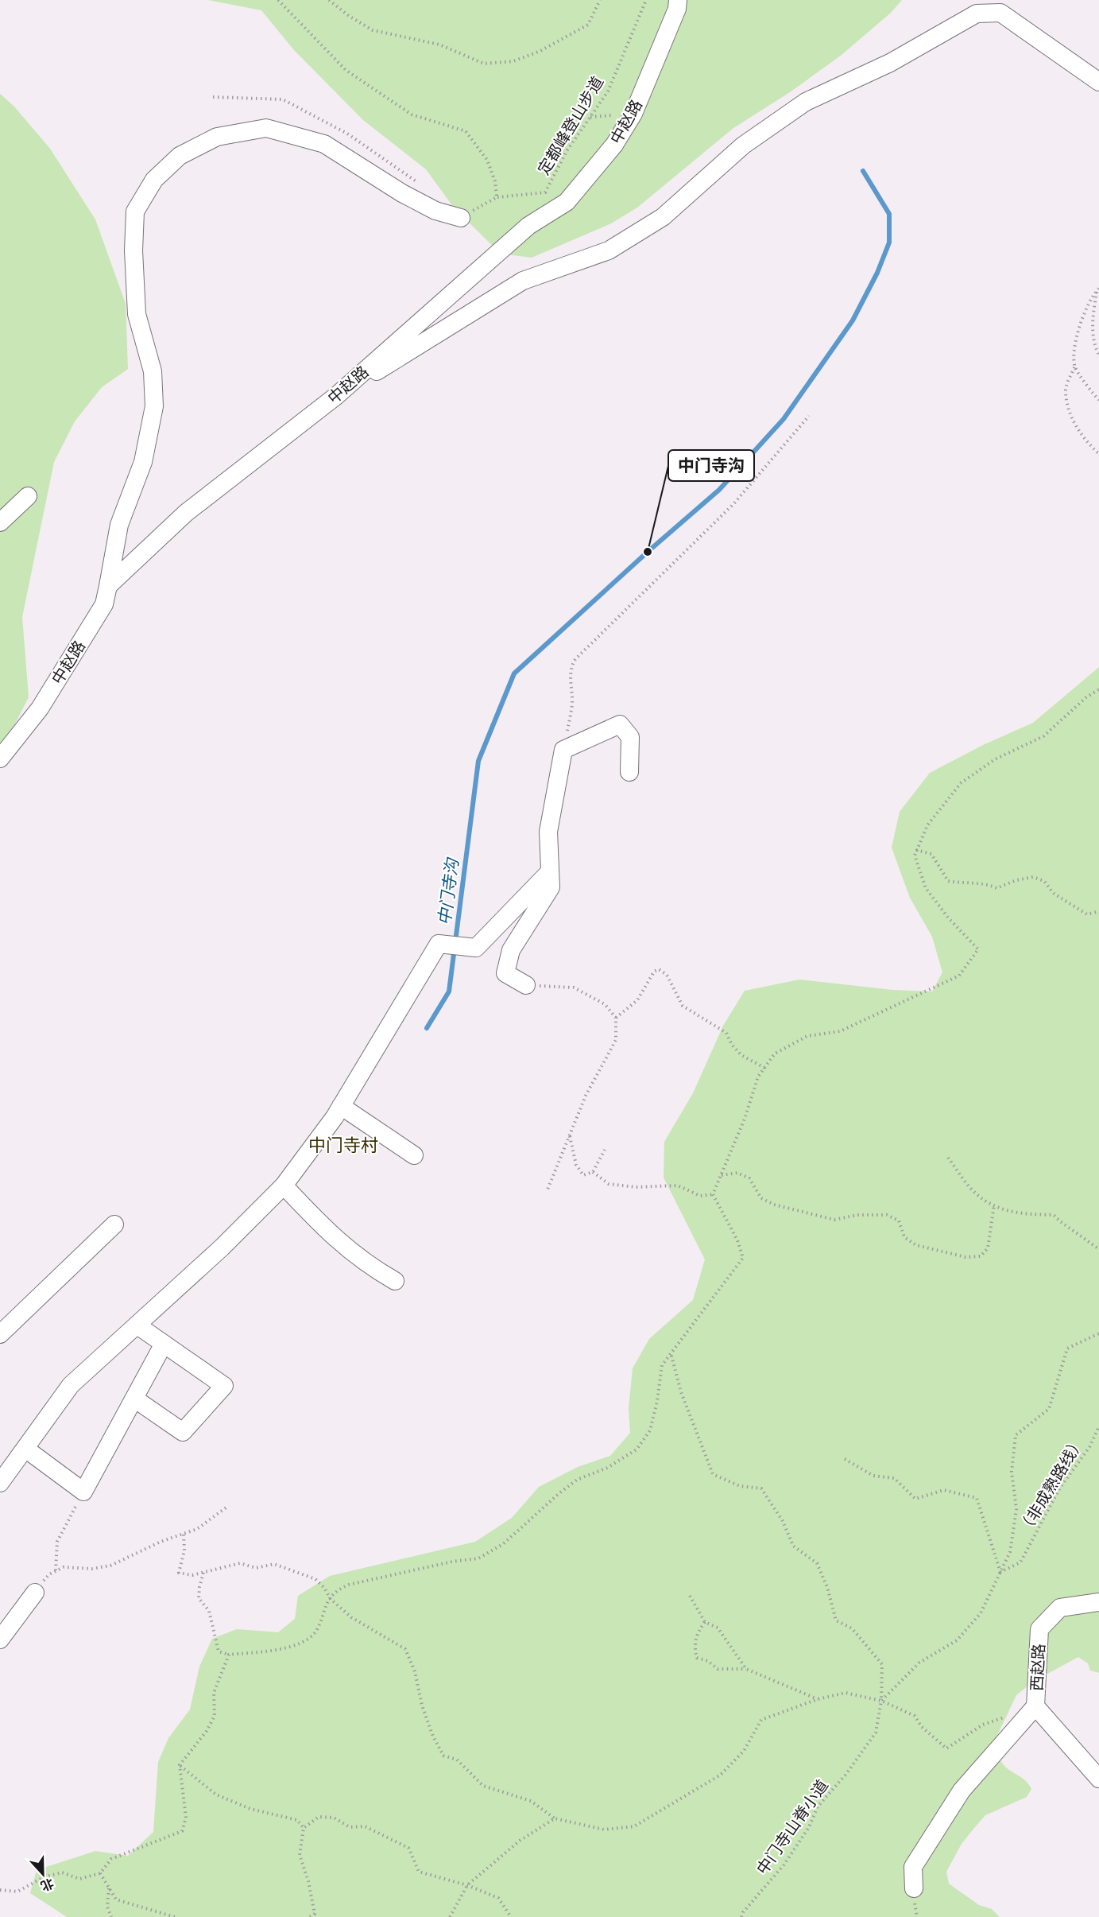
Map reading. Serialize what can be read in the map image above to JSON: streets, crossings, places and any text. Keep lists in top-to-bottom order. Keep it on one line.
{"streets":{"street":["中赵路","西赵路"],"path":["定都峰登山步道","（非成熟路线）","中门寺山脊小道"]},"districts":["中门寺村"],"water":["中门寺沟"],"places":["中门寺沟"],"north":"bottom"}
